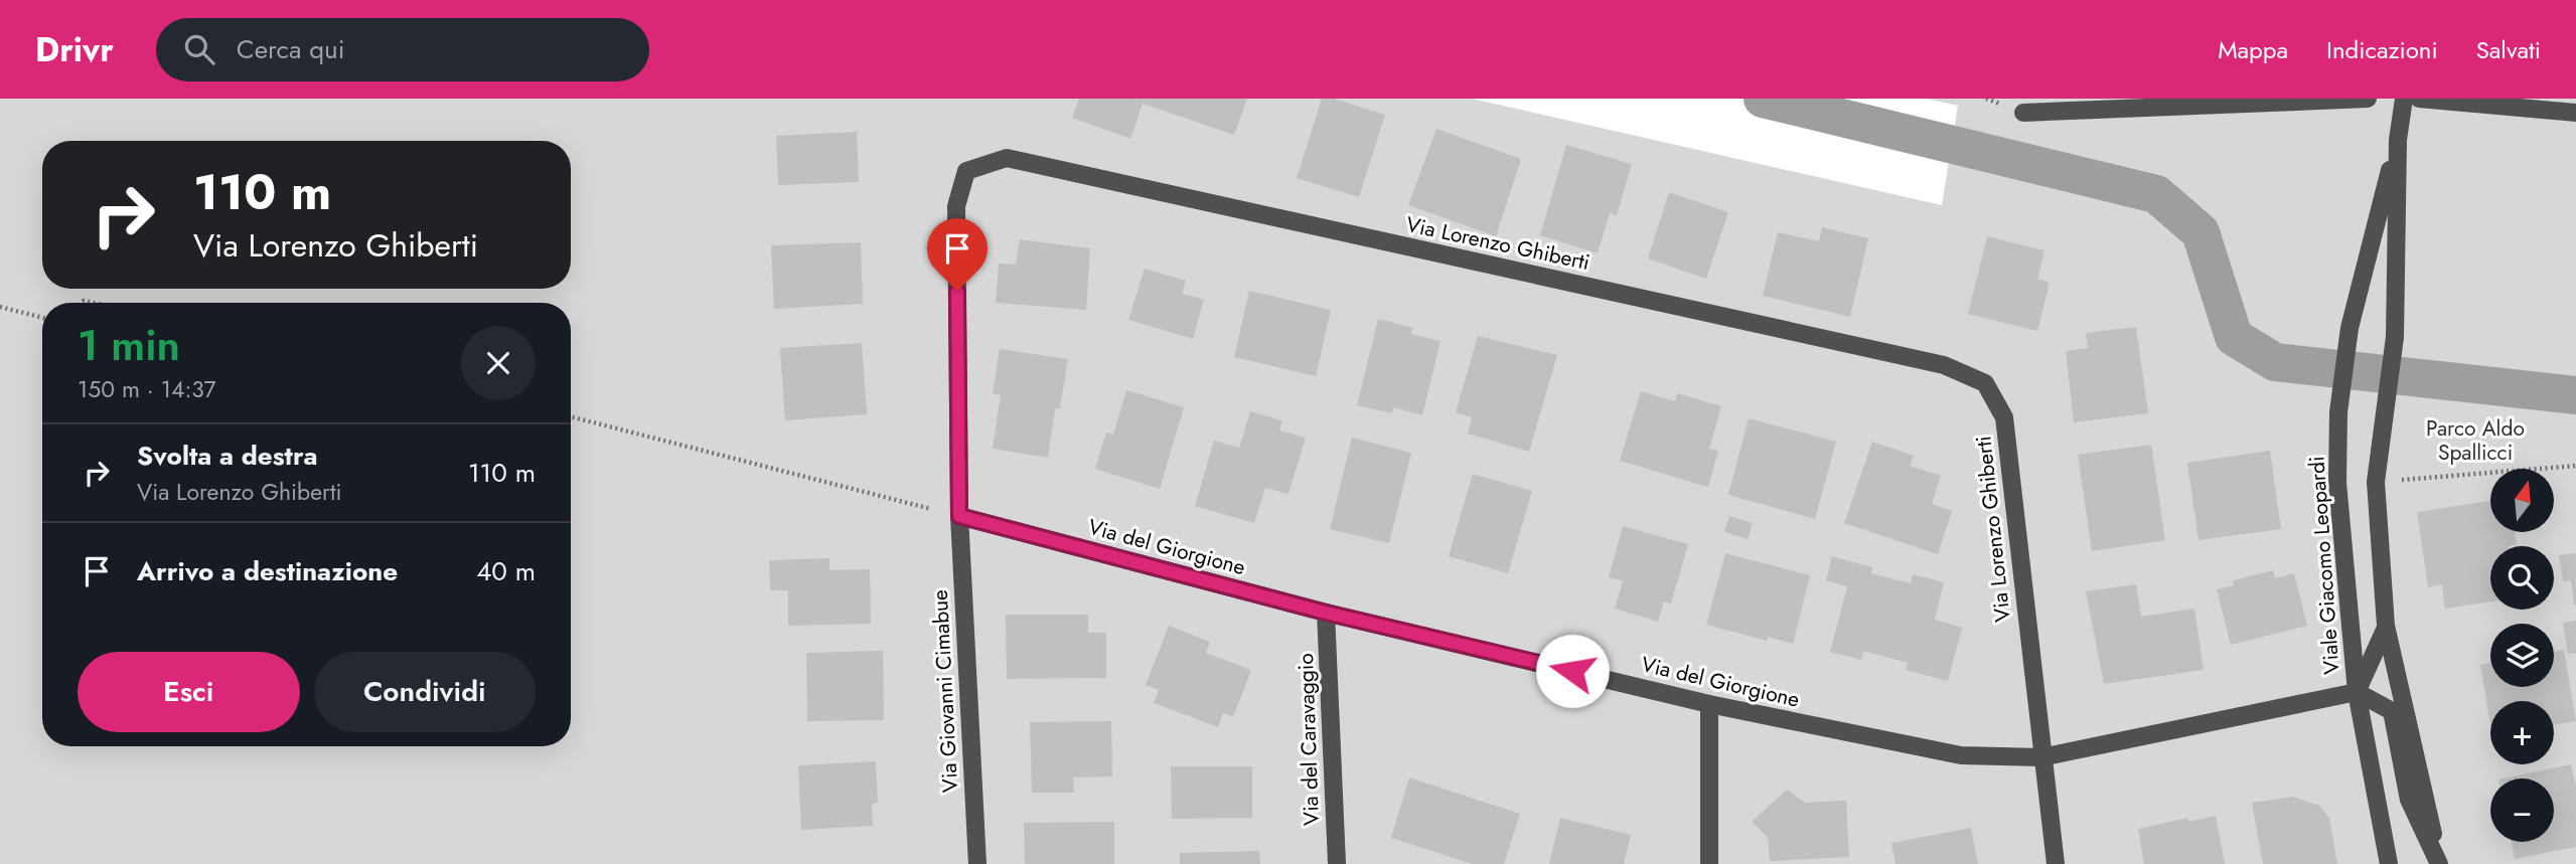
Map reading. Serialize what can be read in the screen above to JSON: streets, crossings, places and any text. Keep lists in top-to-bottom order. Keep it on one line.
{"streets":{"street":["Via Lorenzo Ghiberti","Via del Giorgione","Viale Giacomo Leopardi","Via Giovanni Cimabue","Via del Caravaggio"]},"crossings":[["Via Lorenzo Ghiberti","Via del Giorgione"],["Via Lorenzo Ghiberti","Via Giovanni Cimabue"],["Via del Giorgione","Viale Giacomo Leopardi"],["Via del Giorgione","Via Giovanni Cimabue"],["Via del Giorgione","Via del Caravaggio"]],"parks":["Parco Aldo Spallicci"],"north":"top","page":{"header":"Drivr","search":"Cerca qui","nav":["Mappa","Indicazioni","Salvati"],"turn":["110 m","Via Lorenzo Ghiberti"],"heading":["1 min","150 m · 14:37"],"list":[{"name":"Svolta a destra","note":"Via Lorenzo Ghiberti","value":"110 m"},{"name":"Arrivo a destinazione","value":"40 m"}],"map_buttons":["+","−"],"buttons":["Esci","Condividi"]}}
